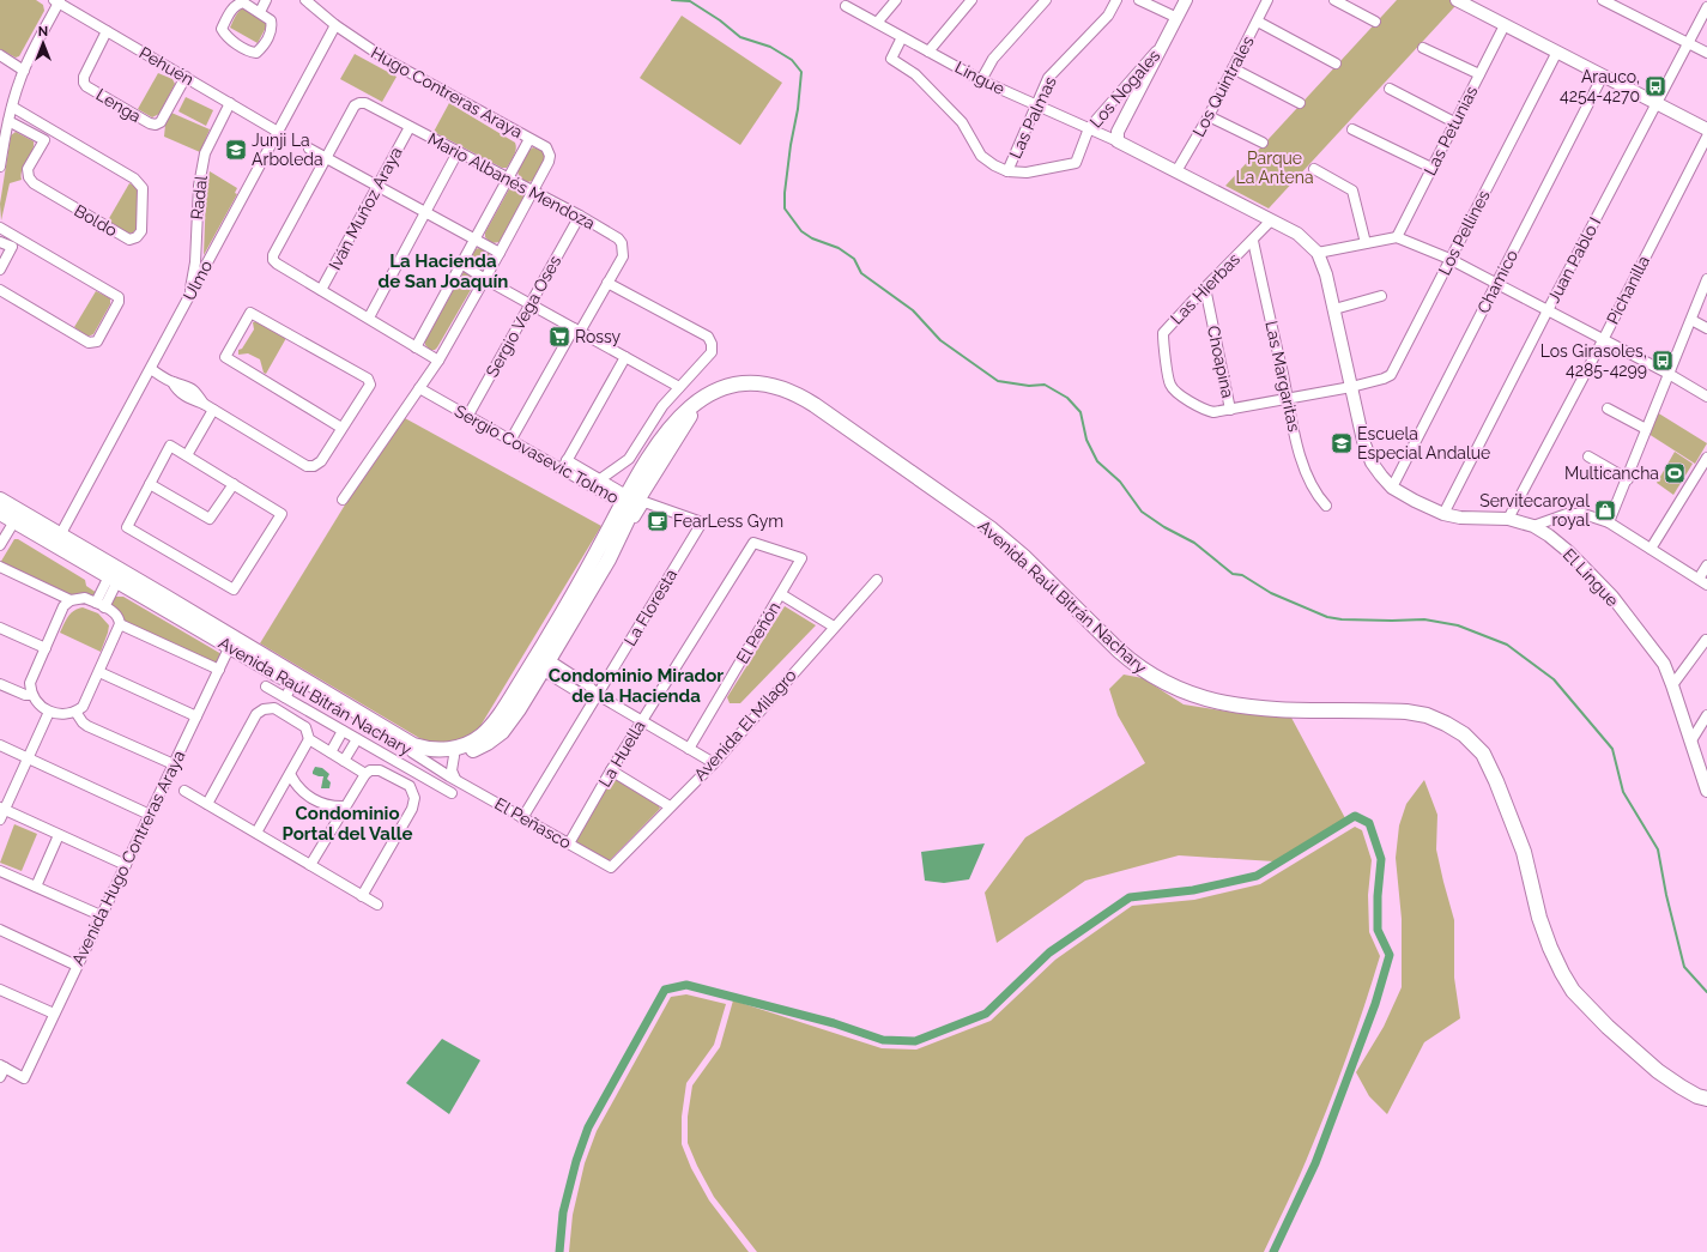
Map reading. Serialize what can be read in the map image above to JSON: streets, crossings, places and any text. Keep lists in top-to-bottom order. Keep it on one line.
{"streets":{"main road":["Avenida Raúl Bitrán Nachary"],"street":["Pehuén","Lingue","Los Quintrales","Los Nogales","Hugo Contreras Araya","Lenga","Las Palmas","Las Petunias","Mario Albanés Mendoza","Radal","Iván Muñoz Araya","Boldo","Los Pellines","Juan Pablo I","Ulmo","Chamico","Las Hierbas","Pichanilla","Sergio Vega Oses","Choapina","Las Margaritas","Sergio Covasevic Tolmo","El Lingue","La Floresta","El Peñón","Avenida El Milagro","La Huella","El Peñasco","Avenida Hugo Contreras Araya"]},"crossings":[["Pehuén","Lenga"],["Pehuén","Radal"],["Pehuén","Ulmo"],["Lingue","Los Quintrales"],["Lingue","Los Nogales"],["Lingue","Las Palmas"],["Lingue","Las Hierbas"],["Lingue","El Lingue"],["Los Nogales","Las Palmas"],["Hugo Contreras Araya","Mario Albanés Mendoza"],["Hugo Contreras Araya","Ulmo"],["Mario Albanés Mendoza","Iván Muñoz Araya"],["Mario Albanés Mendoza","Sergio Vega Oses"],["Mario Albanés Mendoza","Sergio Covasevic Tolmo"],["Radal","Ulmo"],["Los Pellines","Las Hierbas"],["Los Pellines","Las Margaritas"],["Los Pellines","El Lingue"],["Juan Pablo I","El Lingue"],["Ulmo","Avenida Raúl Bitrán Nachary"],["Chamico","El Lingue"],["Las Hierbas","Choapina"],["Las Hierbas","Las Margaritas"],["Pichanilla","El Lingue"],["Sergio Vega Oses","Sergio Covasevic Tolmo"],["Sergio Covasevic Tolmo","Avenida Raúl Bitrán Nachary"],["Sergio Covasevic Tolmo","La Floresta"],["Avenida Raúl Bitrán Nachary","La Floresta"],["Avenida Raúl Bitrán Nachary","El Peñasco"],["Avenida Raúl Bitrán Nachary","Avenida Hugo Contreras Araya"],["La Floresta","El Peñasco"],["El Peñón","La Huella"],["Avenida El Milagro","El Peñasco"],["La Huella","El Peñasco"]],"districts":["La Hacienda de San Joaquín","Condominio Mirador de la Hacienda","Condominio Portal del Valle"],"parks":["Parque La Antena"],"places":{"bus stop":["Arauco, 4254-4270","Los Girasoles, 4285-4299"],"school or university":["Junji La Arboleda","Escuela Especial Andalue"],"supermarket":["Rossy"],"sports":["Multicancha"],"shop":["Servitecaroyal royal"],"cafe":["FearLess Gym"]},"north":"top"}
